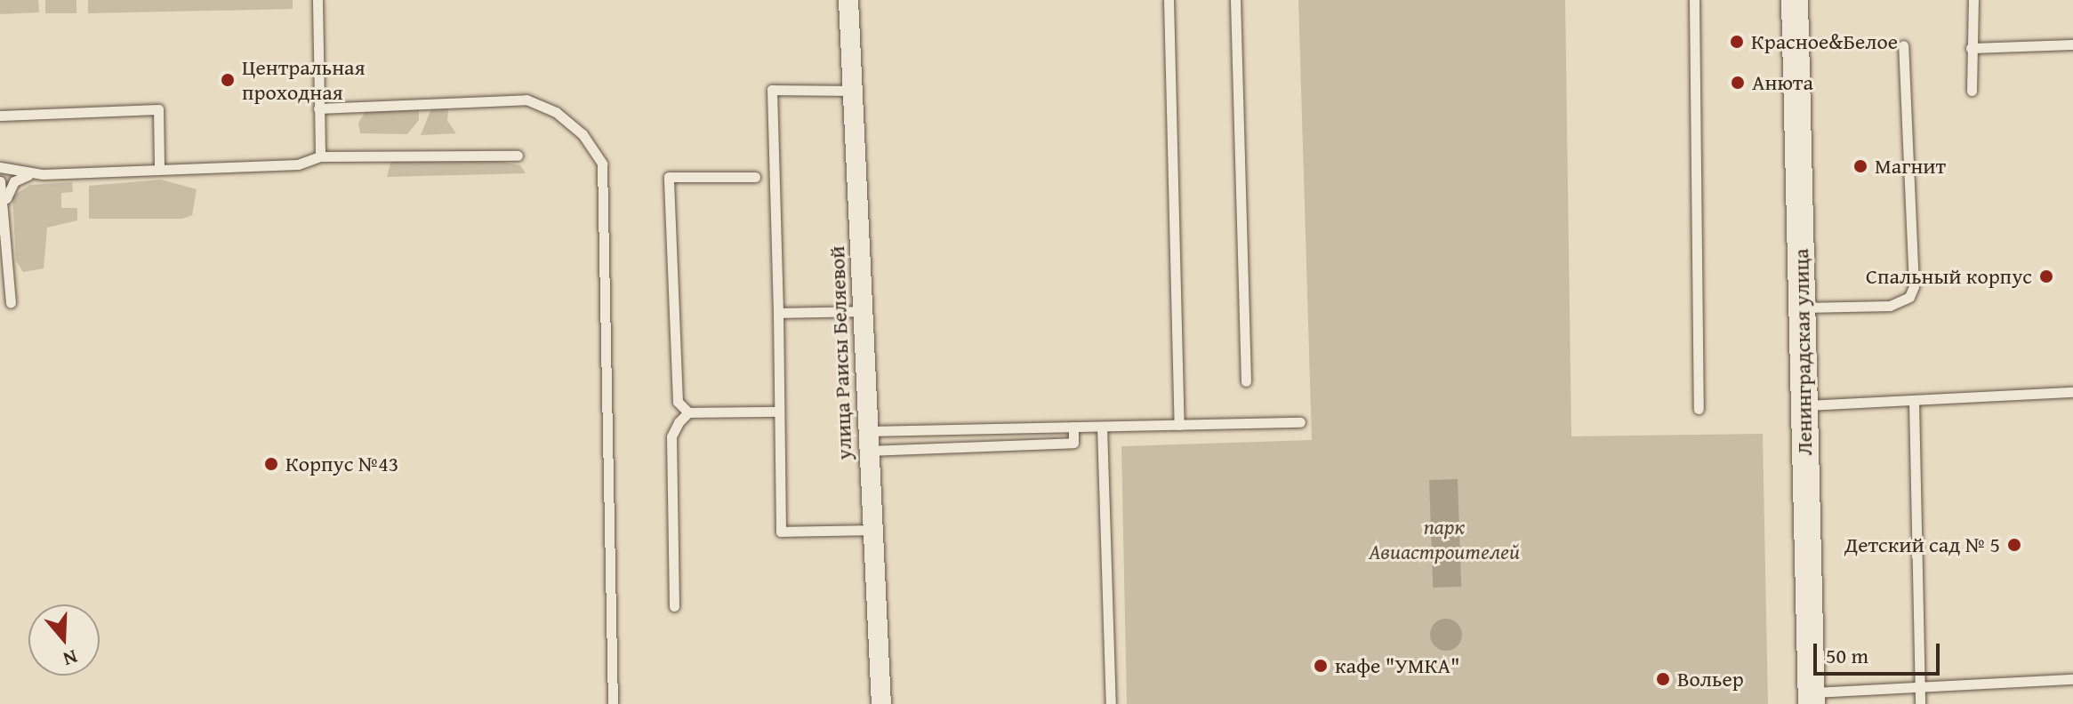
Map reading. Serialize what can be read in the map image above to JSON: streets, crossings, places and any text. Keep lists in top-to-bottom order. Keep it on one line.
{"streets":{"main road":["Ленинградская улица"],"street":["улица Раисы Беляевой"]},"parks":["парк Авиастроителей"],"places":["Красное&Белое","Центральная проходная","Анюта","Магнит","Спальный корпус","Корпус №43","Детский сад № 5","кафе \"УМКА\"","Вольер"],"scale_bar":"50 m","north":"bottom"}
